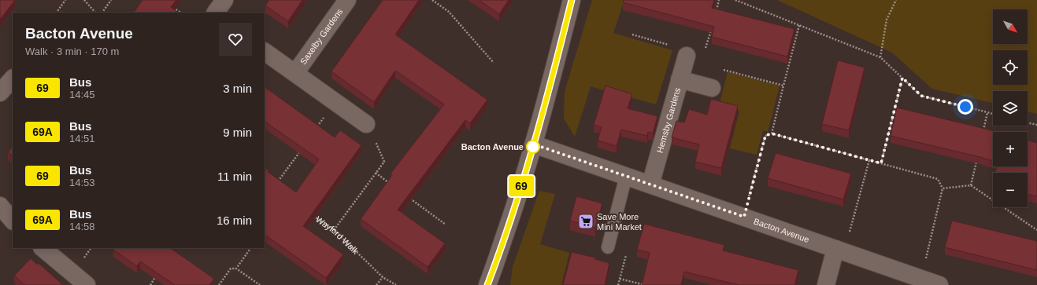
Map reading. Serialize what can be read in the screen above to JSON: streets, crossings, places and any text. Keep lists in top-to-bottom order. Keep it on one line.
{"streets":{"street":["Saxelby Gardens","Hemsby Gardens","Bacton Avenue"],"path":["Wayford Walk"]},"crossings":[["Hemsby Gardens","Bacton Avenue"]],"places":{"other":["Bacton Avenue"],"supermarket":["Save More Mini Market"]},"lines":["bus line 69"],"north":"bottom right","page":{"on_map":"69","map_buttons":["+","−"],"heading":["Bacton Avenue","Walk · 3 min · 170 m"],"list":[{"mark":"69","name":"Bus","note":"14:45","value":"3 min"},{"mark":"69A","name":"Bus","note":"14:51","value":"9 min"},{"mark":"69","name":"Bus","note":"14:53","value":"11 min"},{"mark":"69A","name":"Bus","note":"14:58","value":"16 min"}]}}
